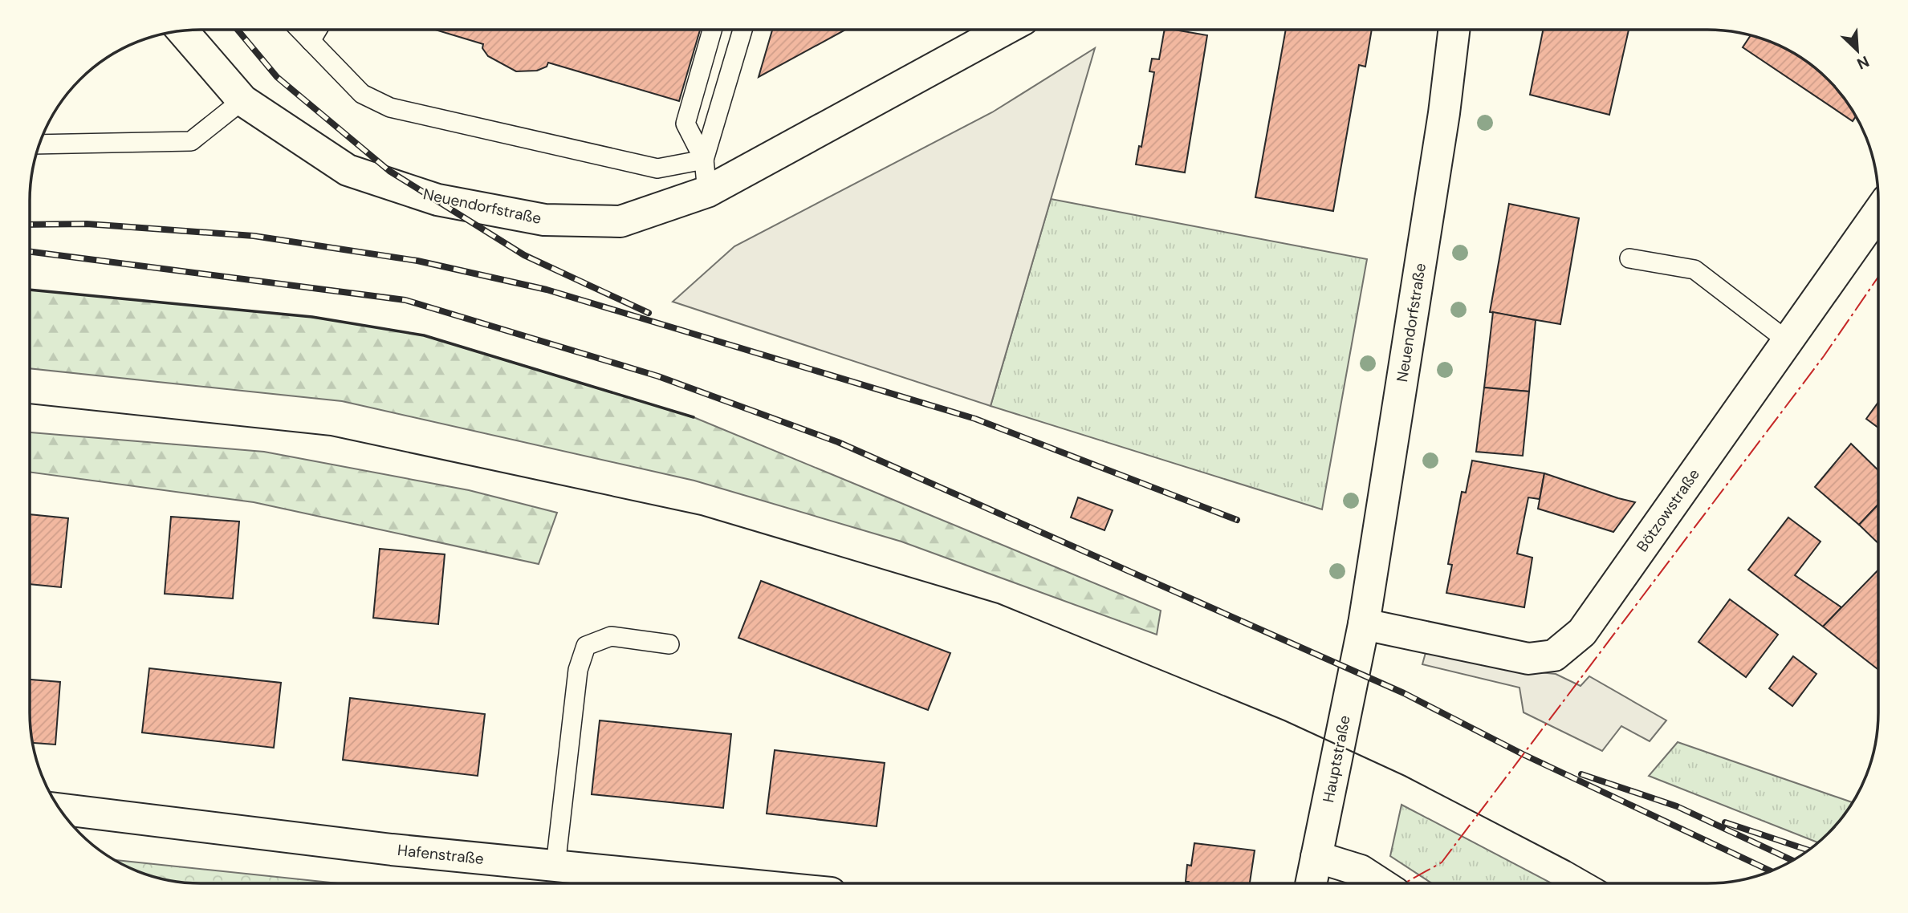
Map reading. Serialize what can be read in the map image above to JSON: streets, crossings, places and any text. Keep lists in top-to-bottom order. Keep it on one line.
{"streets":{"street":["Neuendorfstraße","Bötzowstraße","Hauptstraße","Hafenstraße"]},"crossings":[["Neuendorfstraße","Bötzowstraße"],["Neuendorfstraße","Hauptstraße"],["Bötzowstraße","Hauptstraße"]],"north":"bottom right"}
